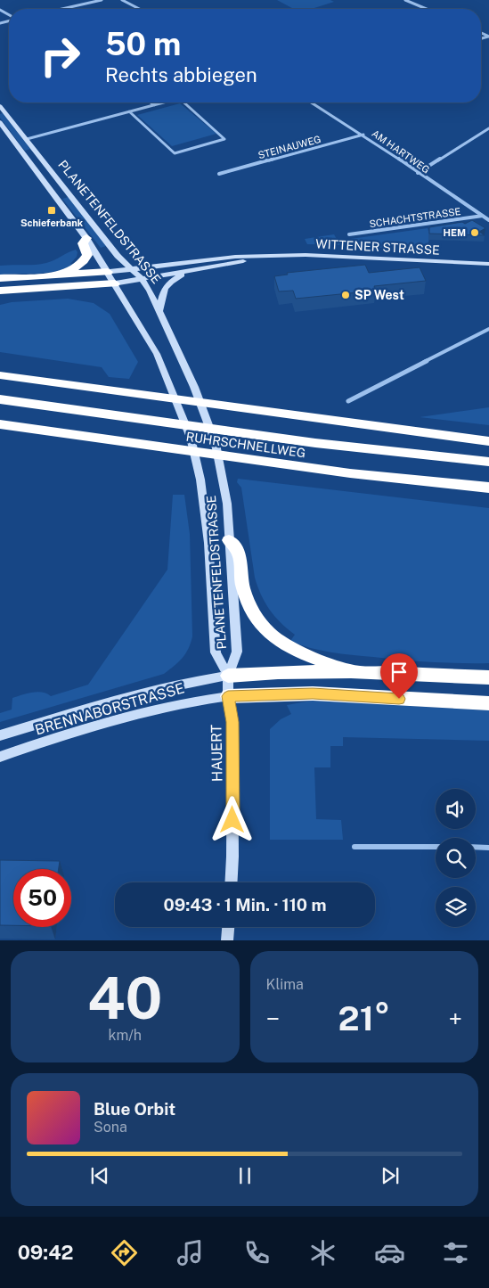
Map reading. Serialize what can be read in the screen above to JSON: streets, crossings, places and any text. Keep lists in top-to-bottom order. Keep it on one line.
{"streets":{"highway":["RUHRSCHNELLWEG"],"main road":["PLANETENFELDSTRASSE","WITTENER STRASSE","BRENNABORSTRASSE","HAUERT"],"street":["STEINAUWEG","AM HARTWEG","SCHACHTSTRASSE"]},"crossings":[["STEINAUWEG","AM HARTWEG"],["AM HARTWEG","SCHACHTSTRASSE"],["PLANETENFELDSTRASSE","WITTENER STRASSE"],["PLANETENFELDSTRASSE","BRENNABORSTRASSE"],["PLANETENFELDSTRASSE","HAUERT"],["BRENNABORSTRASSE","HAUERT"]],"places":{"transit":["Schieferbank"],"other":["HEM","SP West"]},"page":{"turn":["50 m","Rechts abbiegen"],"limit":"50","trip":"09:43 · 1 Min. · 110 m","tile":[["40","km/h"],"Klima"],"heat":["−","21°","+"],"song":["Blue Orbit","Sona"],"tabs":"09:42"}}
